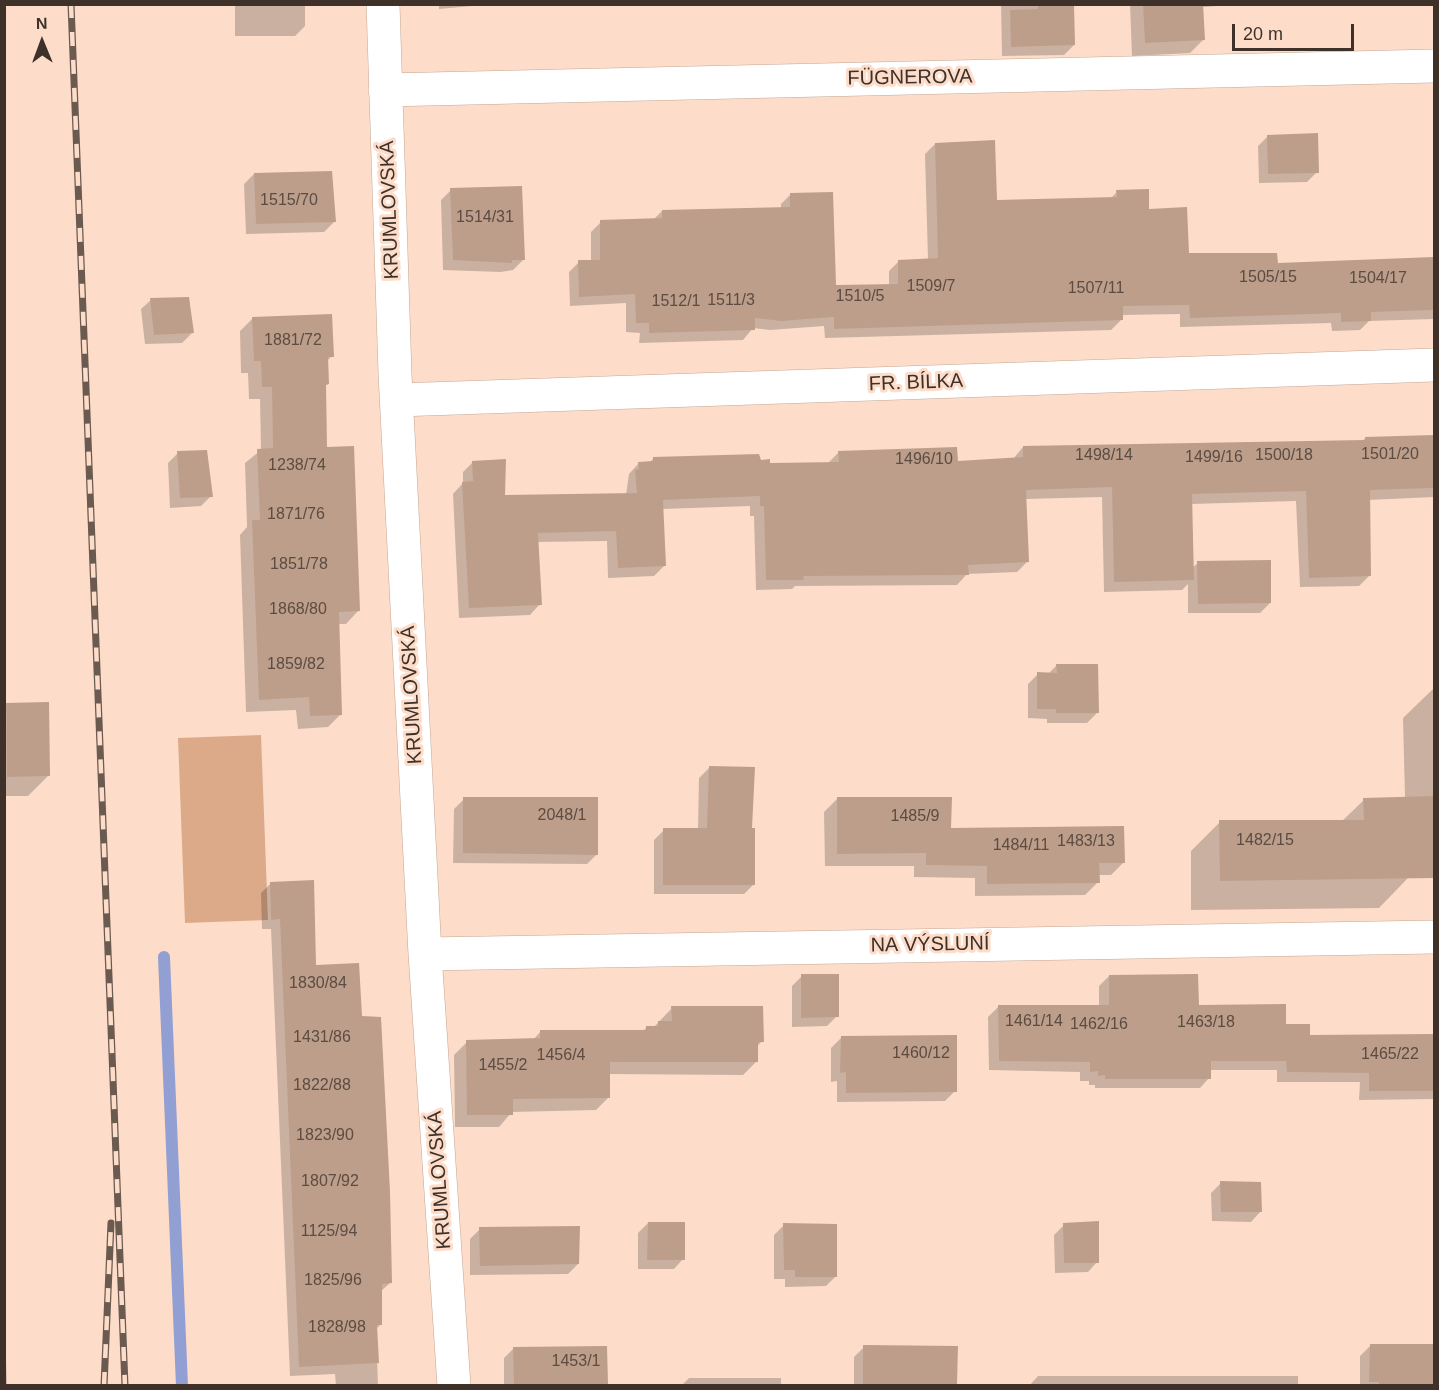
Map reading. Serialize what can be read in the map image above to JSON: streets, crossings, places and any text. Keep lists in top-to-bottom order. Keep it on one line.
{"streets":{"street":["FÜGNEROVA","KRUMLOVSKÁ","FR. BÍLKA","NA VÝSLUNÍ"]},"crossings":[["FÜGNEROVA","KRUMLOVSKÁ"],["KRUMLOVSKÁ","FR. BÍLKA"],["KRUMLOVSKÁ","NA VÝSLUNÍ"]],"house_numbers":["1515/70","1514/31","1505/15","1504/17","1509/7","1507/11","1510/5","1511/3","1512/1","1881/72","1501/20","1498/14","1500/18","1499/16","1496/10","1238/74","1871/76","1851/78","1868/80","1859/82","2048/1","1485/9","1482/15","1483/13","1484/11","1830/84","1461/14","1463/18","1462/16","1431/86","1460/12","1465/22","1456/4","1455/2","1822/88","1823/90","1807/92","1125/94","1825/96","1828/98","1453/1"],"scale_bar":"20 m","north":"top"}
